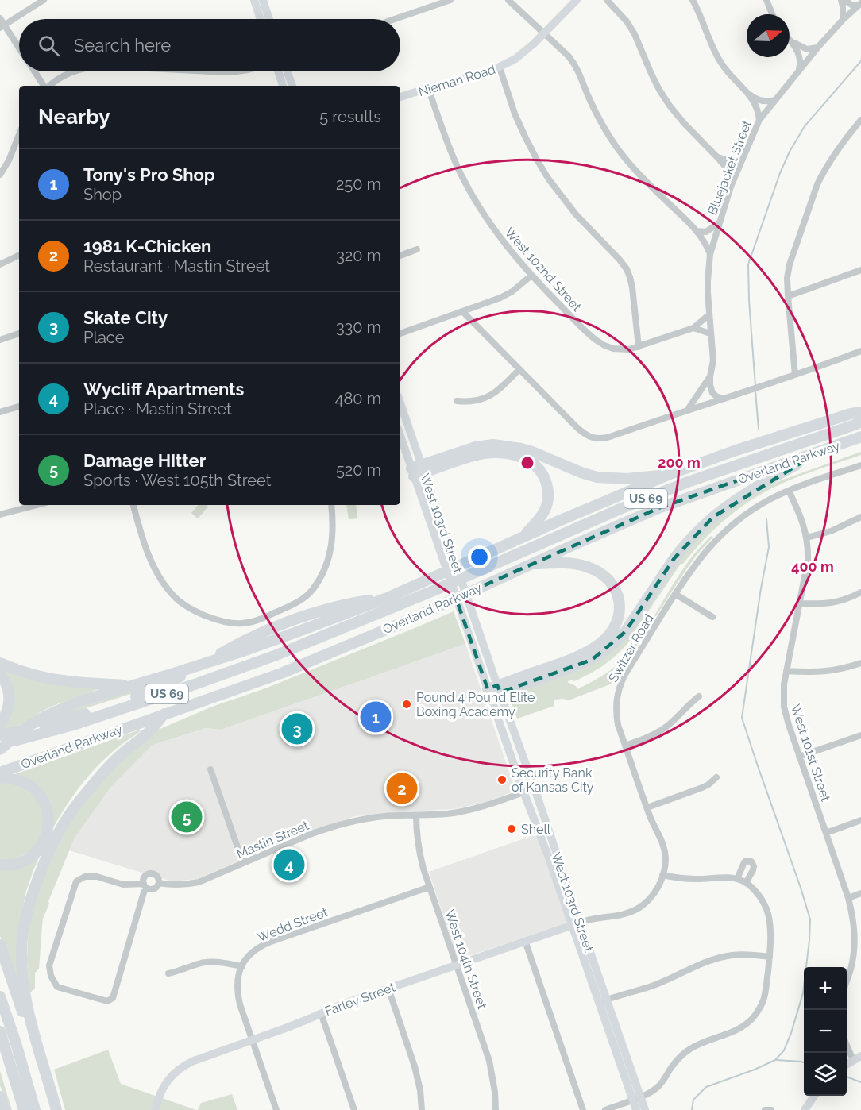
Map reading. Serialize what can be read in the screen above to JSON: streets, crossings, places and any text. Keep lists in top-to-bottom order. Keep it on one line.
{"streets":{"highway":["Overland Parkway","US 69"],"main road":["Nieman Road","West 103rd Street","Farley Street"],"street":["Bluejacket Street","West 102nd Street","Switzer Road","West 101st Street","Mastin Street","Wedd Street","West 104th Street"]},"crossings":[["Nieman Road","West 102nd Street"],["West 103rd Street","Switzer Road"],["West 103rd Street","Mastin Street"],["West 103rd Street","Farley Street"],["Switzer Road","West 101st Street"],["Switzer Road","Farley Street"],["Mastin Street","West 104th Street"],["Wedd Street","West 104th Street"],["West 104th Street","Farley Street"]],"places":["Pound 4 Pound Elite Boxing Academy","Security Bank of Kansas City","Shell"],"north":"right","page":{"search":"Search here","heading":["Nearby","5 results"],"list":[{"mark":"1","name":"Tony's Pro Shop","note":"Shop","value":"250 m"},{"mark":"2","name":"1981 K-Chicken","note":"Restaurant · Mastin Street","value":"320 m"},{"mark":"3","name":"Skate City","note":"Place","value":"330 m"},{"mark":"4","name":"Wycliff Apartments","note":"Place · Mastin Street","value":"480 m"},{"mark":"5","name":"Damage Hitter","note":"Sports · West 105th Street","value":"520 m"}],"pins":["1","3","2","5","4"],"map_buttons":["+","−"]},"rings":["200 m","400 m"]}
